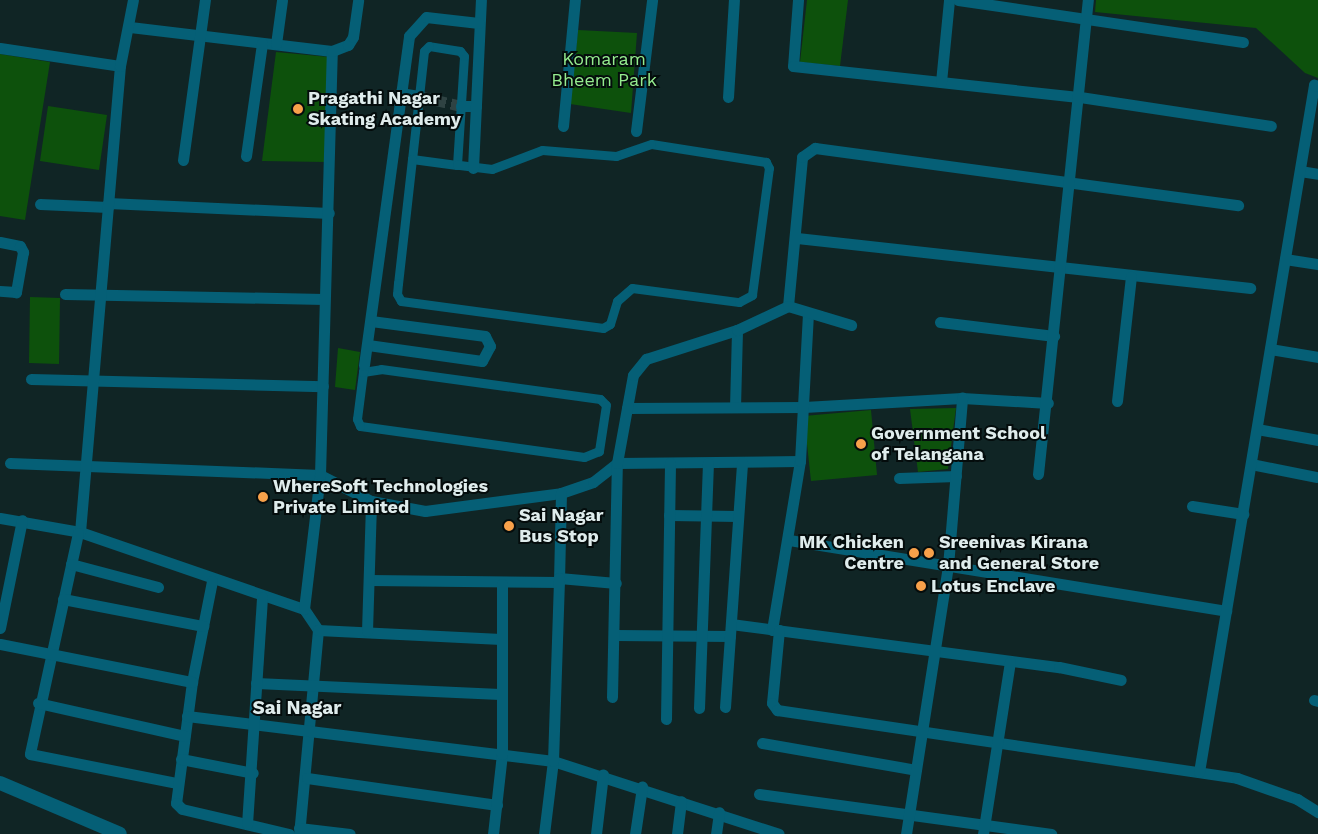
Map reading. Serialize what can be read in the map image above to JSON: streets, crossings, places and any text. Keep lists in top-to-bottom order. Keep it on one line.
{"districts":["Sai Nagar"],"parks":["Komaram Bheem Park"],"places":["Pragathi Nagar Skating Academy","Government School of Telangana","WhereSoft Technologies Private Limited","Sai Nagar Bus Stop","MK Chicken Centre","Sreenivas Kirana and General Store","Lotus Enclave"]}
